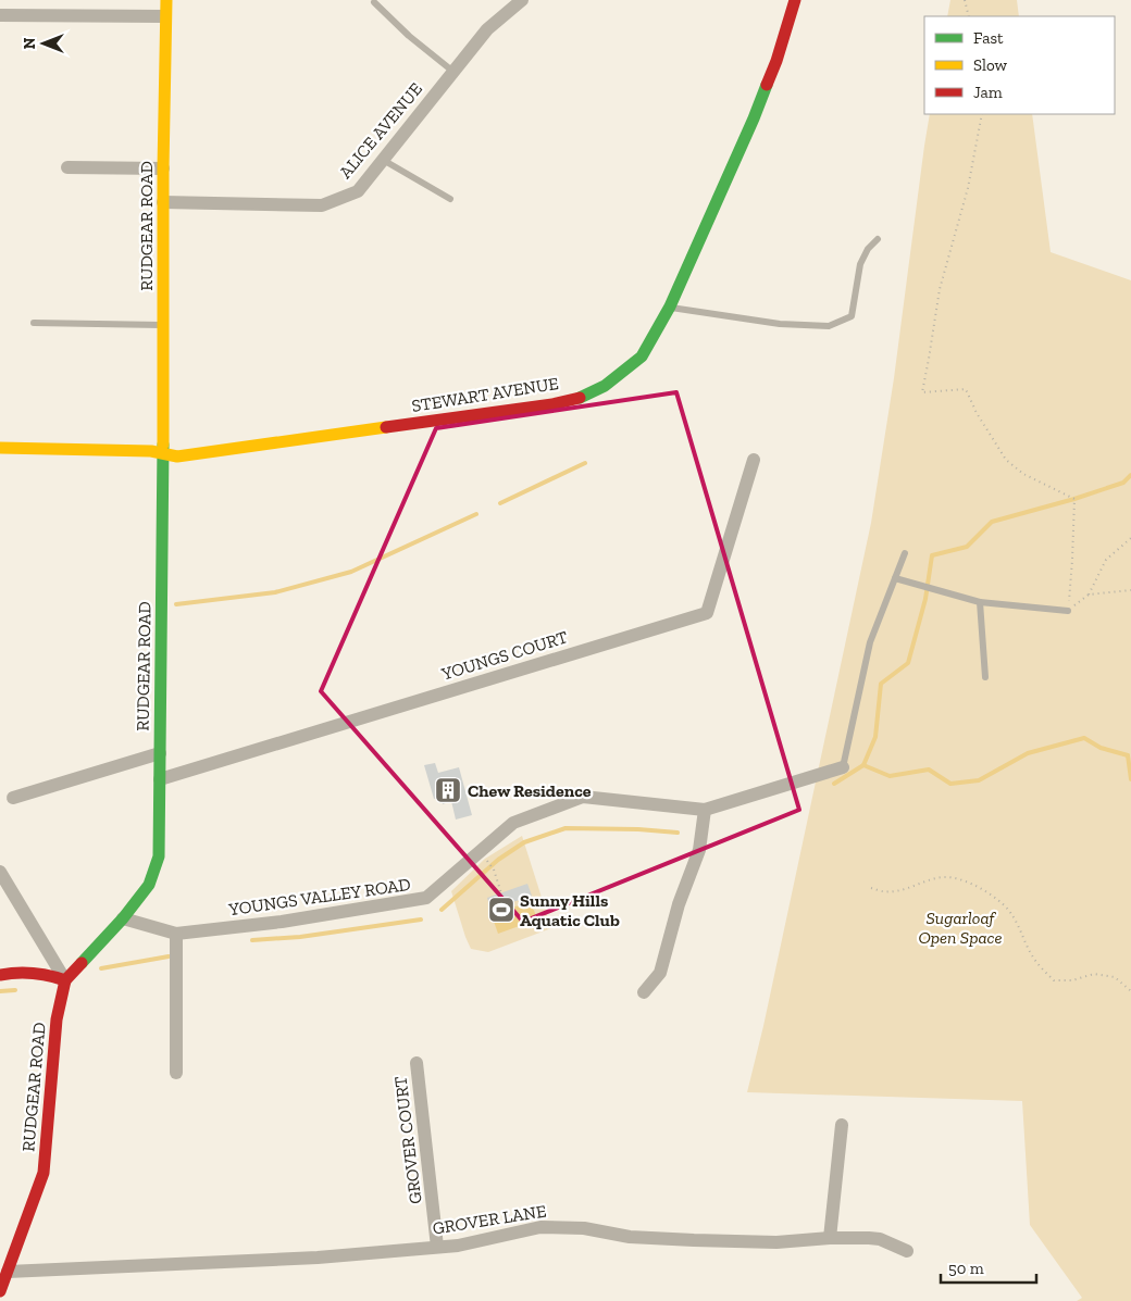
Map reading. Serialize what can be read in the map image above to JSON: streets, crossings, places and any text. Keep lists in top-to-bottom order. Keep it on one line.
{"streets":{"street":["ALICE AVENUE","RUDGEAR ROAD","STEWART AVENUE","YOUNGS COURT","YOUNGS VALLEY ROAD","GROVER COURT","GROVER LANE"]},"crossings":[["ALICE AVENUE","RUDGEAR ROAD"],["RUDGEAR ROAD","STEWART AVENUE"],["RUDGEAR ROAD","YOUNGS COURT"],["RUDGEAR ROAD","YOUNGS VALLEY ROAD"],["RUDGEAR ROAD","GROVER LANE"],["GROVER COURT","GROVER LANE"]],"parks":["Sugarloaf Open Space"],"places":{"building":["Chew Residence"],"sports":["Sunny Hills Aquatic Club"]},"legend":["Fast","Slow","Jam"],"scale_bar":"50 m","north":"left"}
